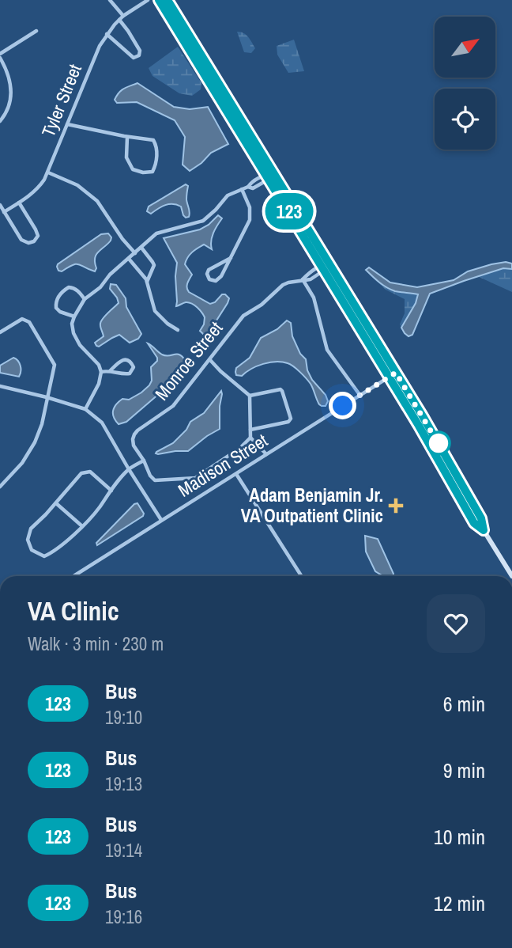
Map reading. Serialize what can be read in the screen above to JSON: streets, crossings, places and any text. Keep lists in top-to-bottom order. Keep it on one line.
{"streets":{"street":["Tyler Street","Monroe Street","Madison Street"]},"places":{"health":["Adam Benjamin Jr. VA Outpatient Clinic"]},"lines":["bus line 123"],"north":"top right","page":{"on_map":"123","heading":["VA Clinic","Walk · 3 min · 230 m"],"list":[{"mark":"123","name":"Bus","note":"19:10","value":"6 min"},{"mark":"123","name":"Bus","note":"19:13","value":"9 min"},{"mark":"123","name":"Bus","note":"19:14","value":"10 min"},{"mark":"123","name":"Bus","note":"19:16","value":"12 min"}]}}
